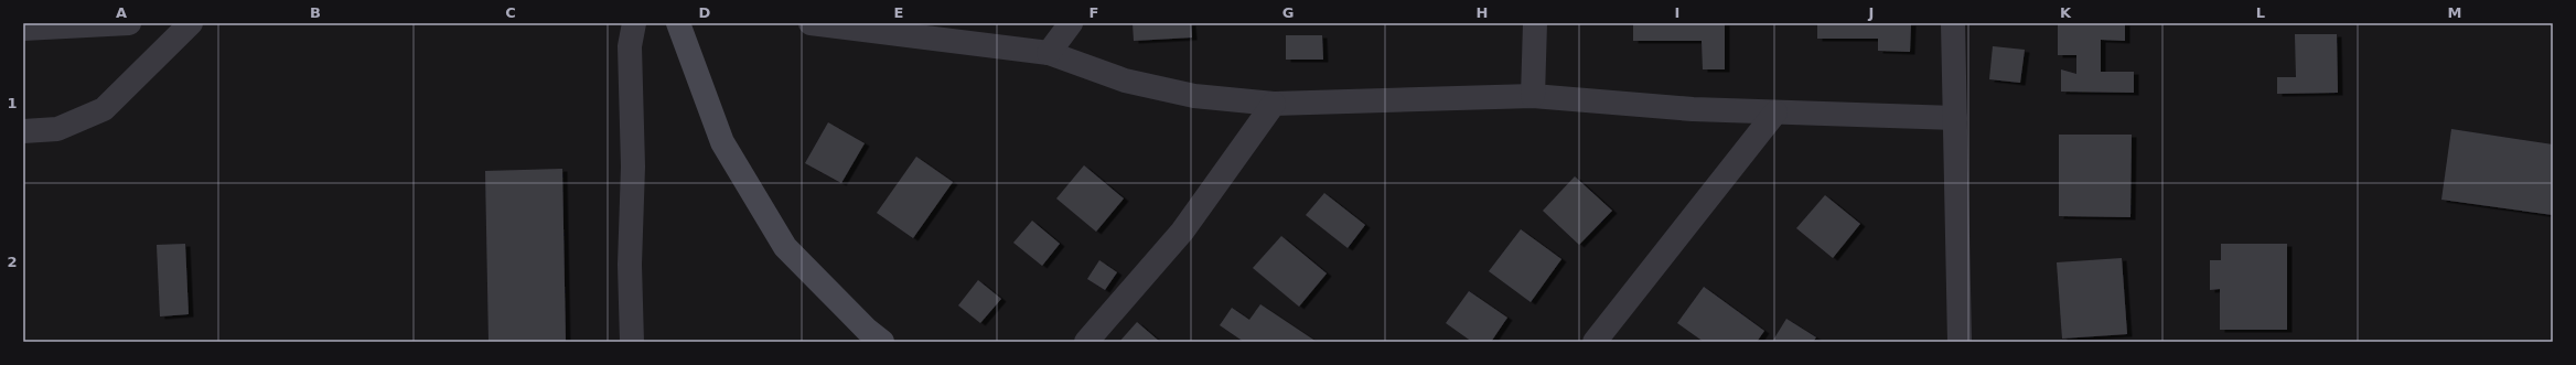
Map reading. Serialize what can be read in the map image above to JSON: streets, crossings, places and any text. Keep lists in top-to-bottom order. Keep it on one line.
{"grid":{"columns":["A","B","C","D","E","F","G","H","I","J","K","L","M"],"rows":["1","2"]}}
